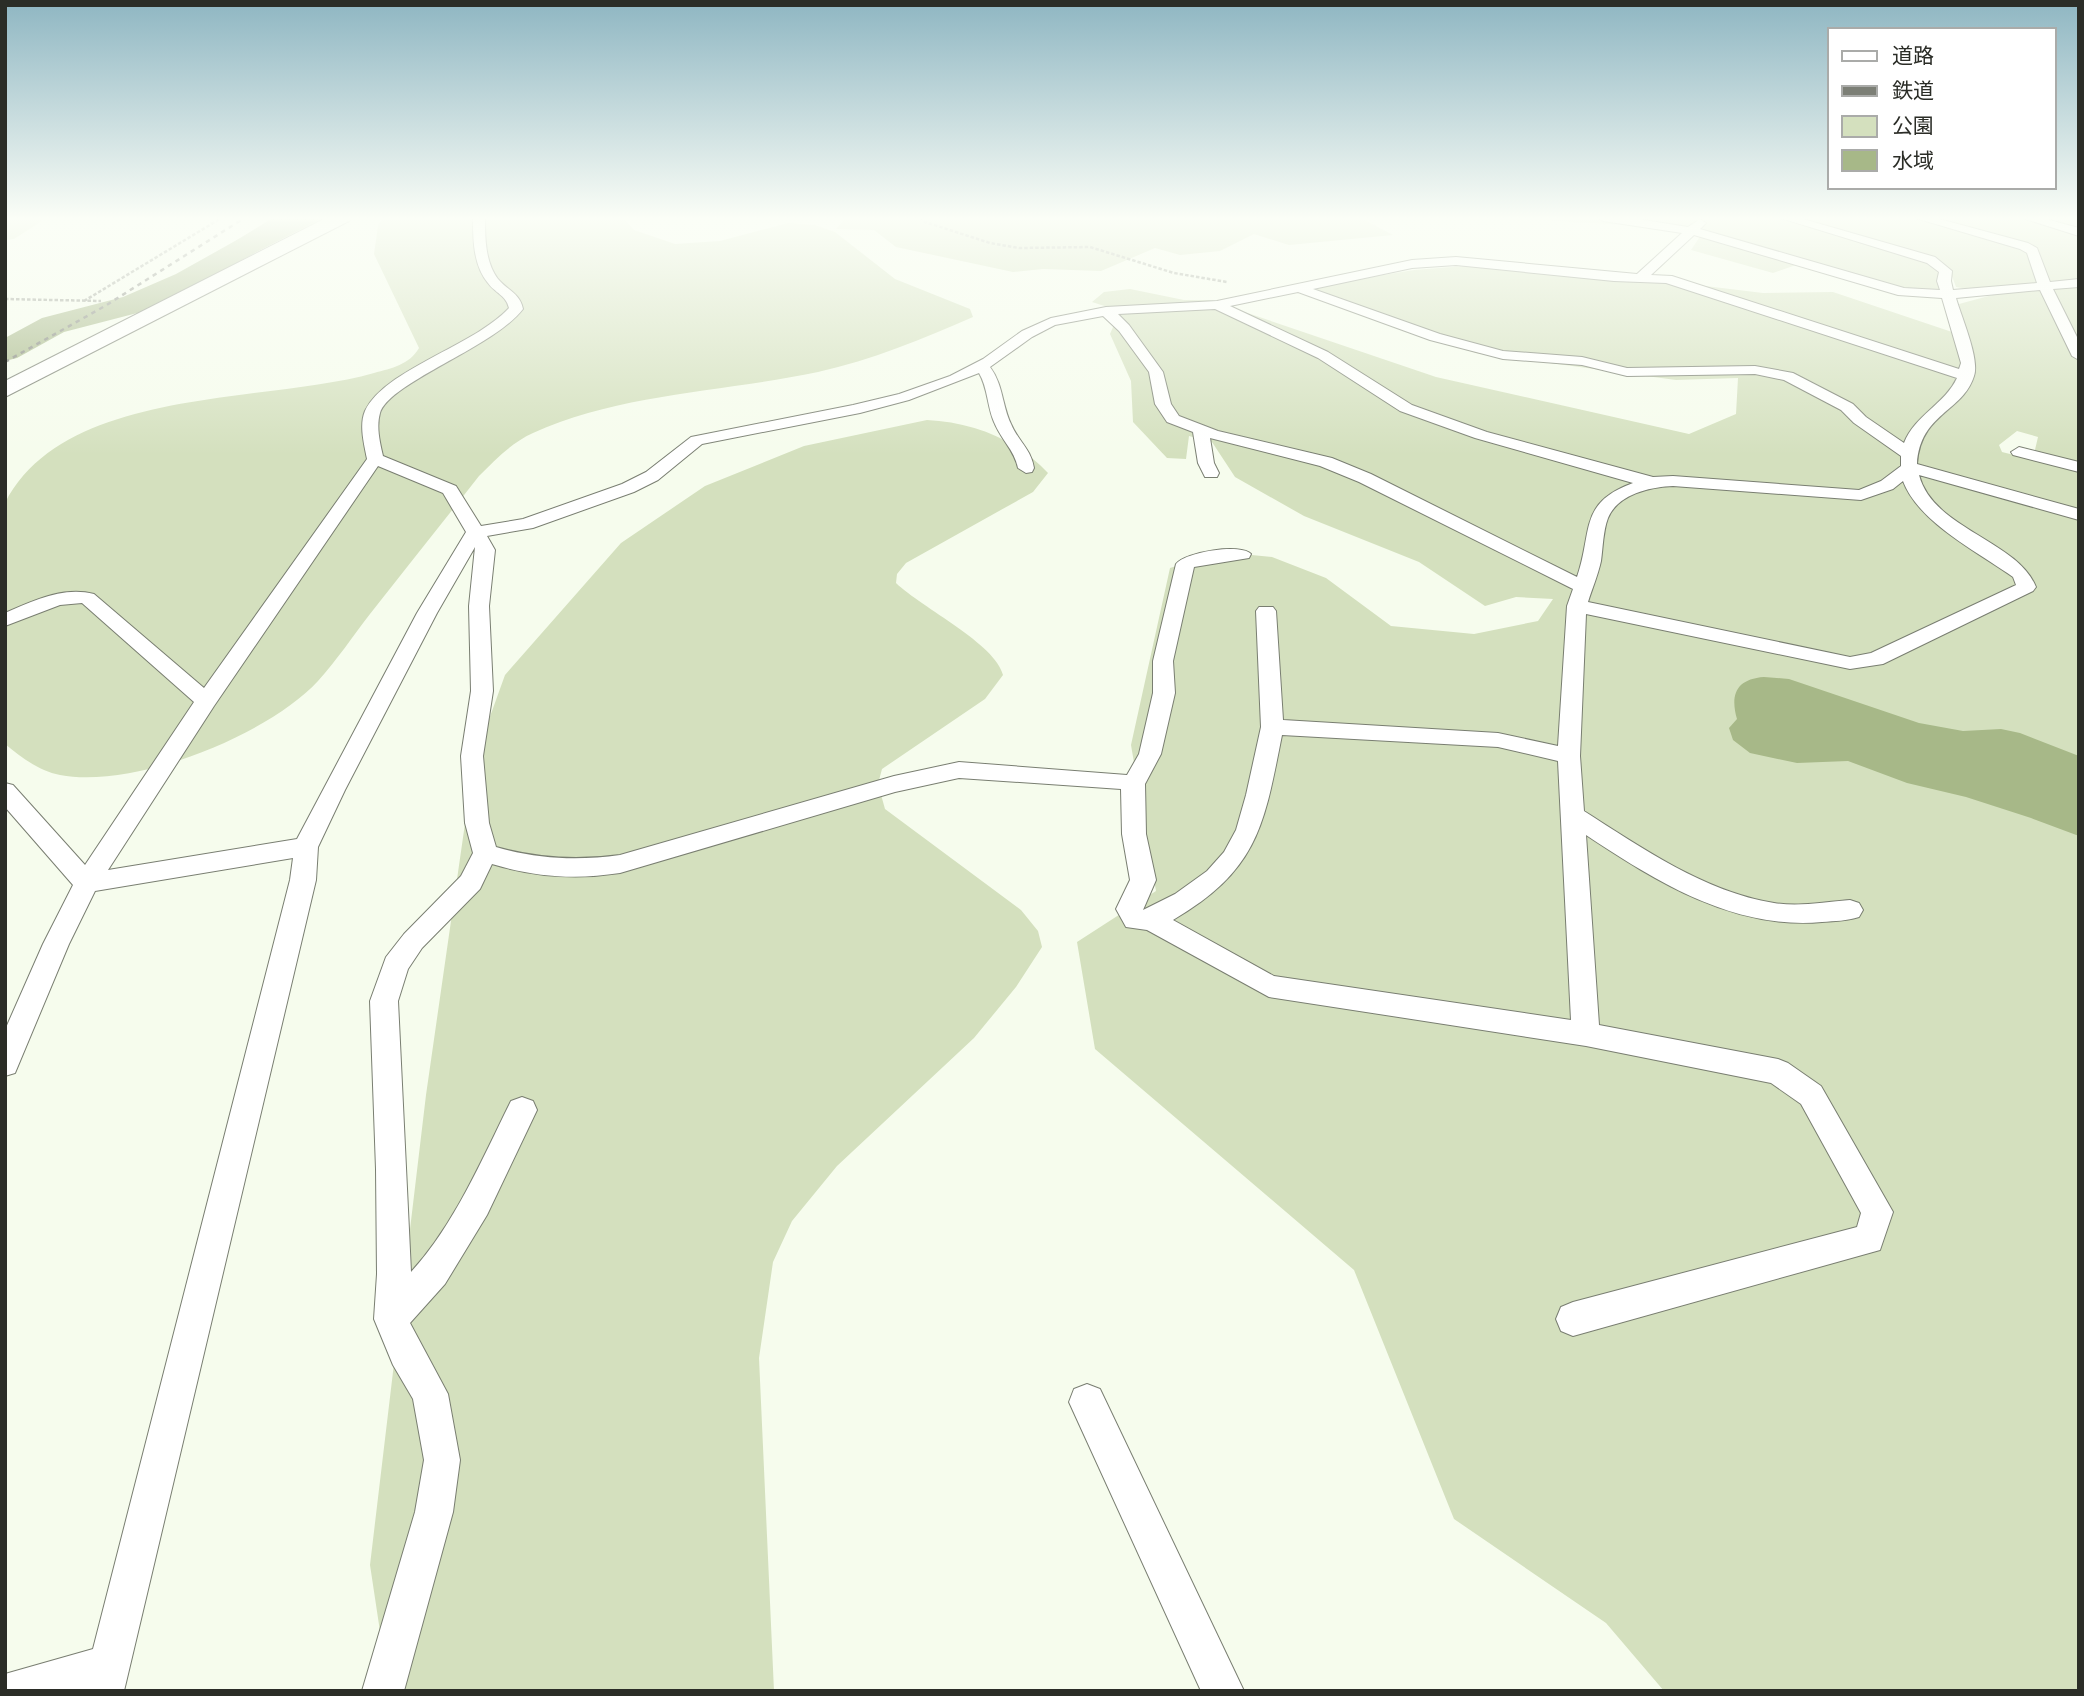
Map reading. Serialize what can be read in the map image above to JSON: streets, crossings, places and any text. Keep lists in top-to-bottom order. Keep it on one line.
{"legend":["道路","鉄道","公園","水域"]}
